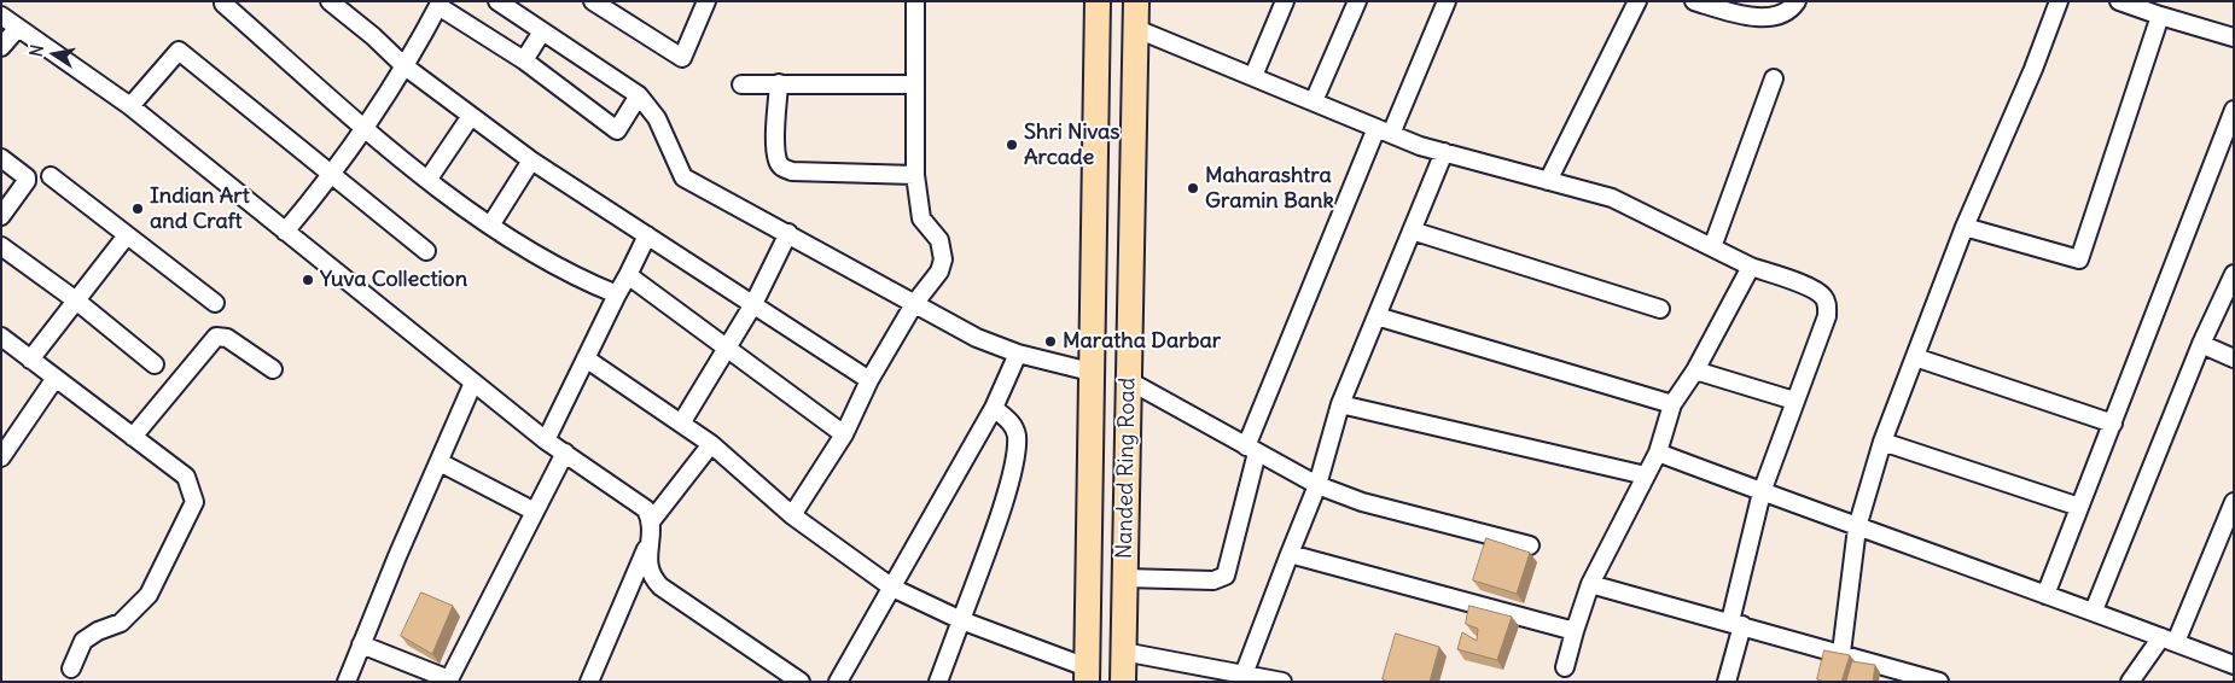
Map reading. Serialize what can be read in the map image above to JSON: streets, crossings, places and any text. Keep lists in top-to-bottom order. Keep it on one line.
{"streets":{"highway":["Nanded Ring Road"]},"places":["Shri Nivas Arcade","Maharashtra Gramin Bank","Indian Art and Craft","Yuva Collection","Maratha Darbar"],"north":"left"}
